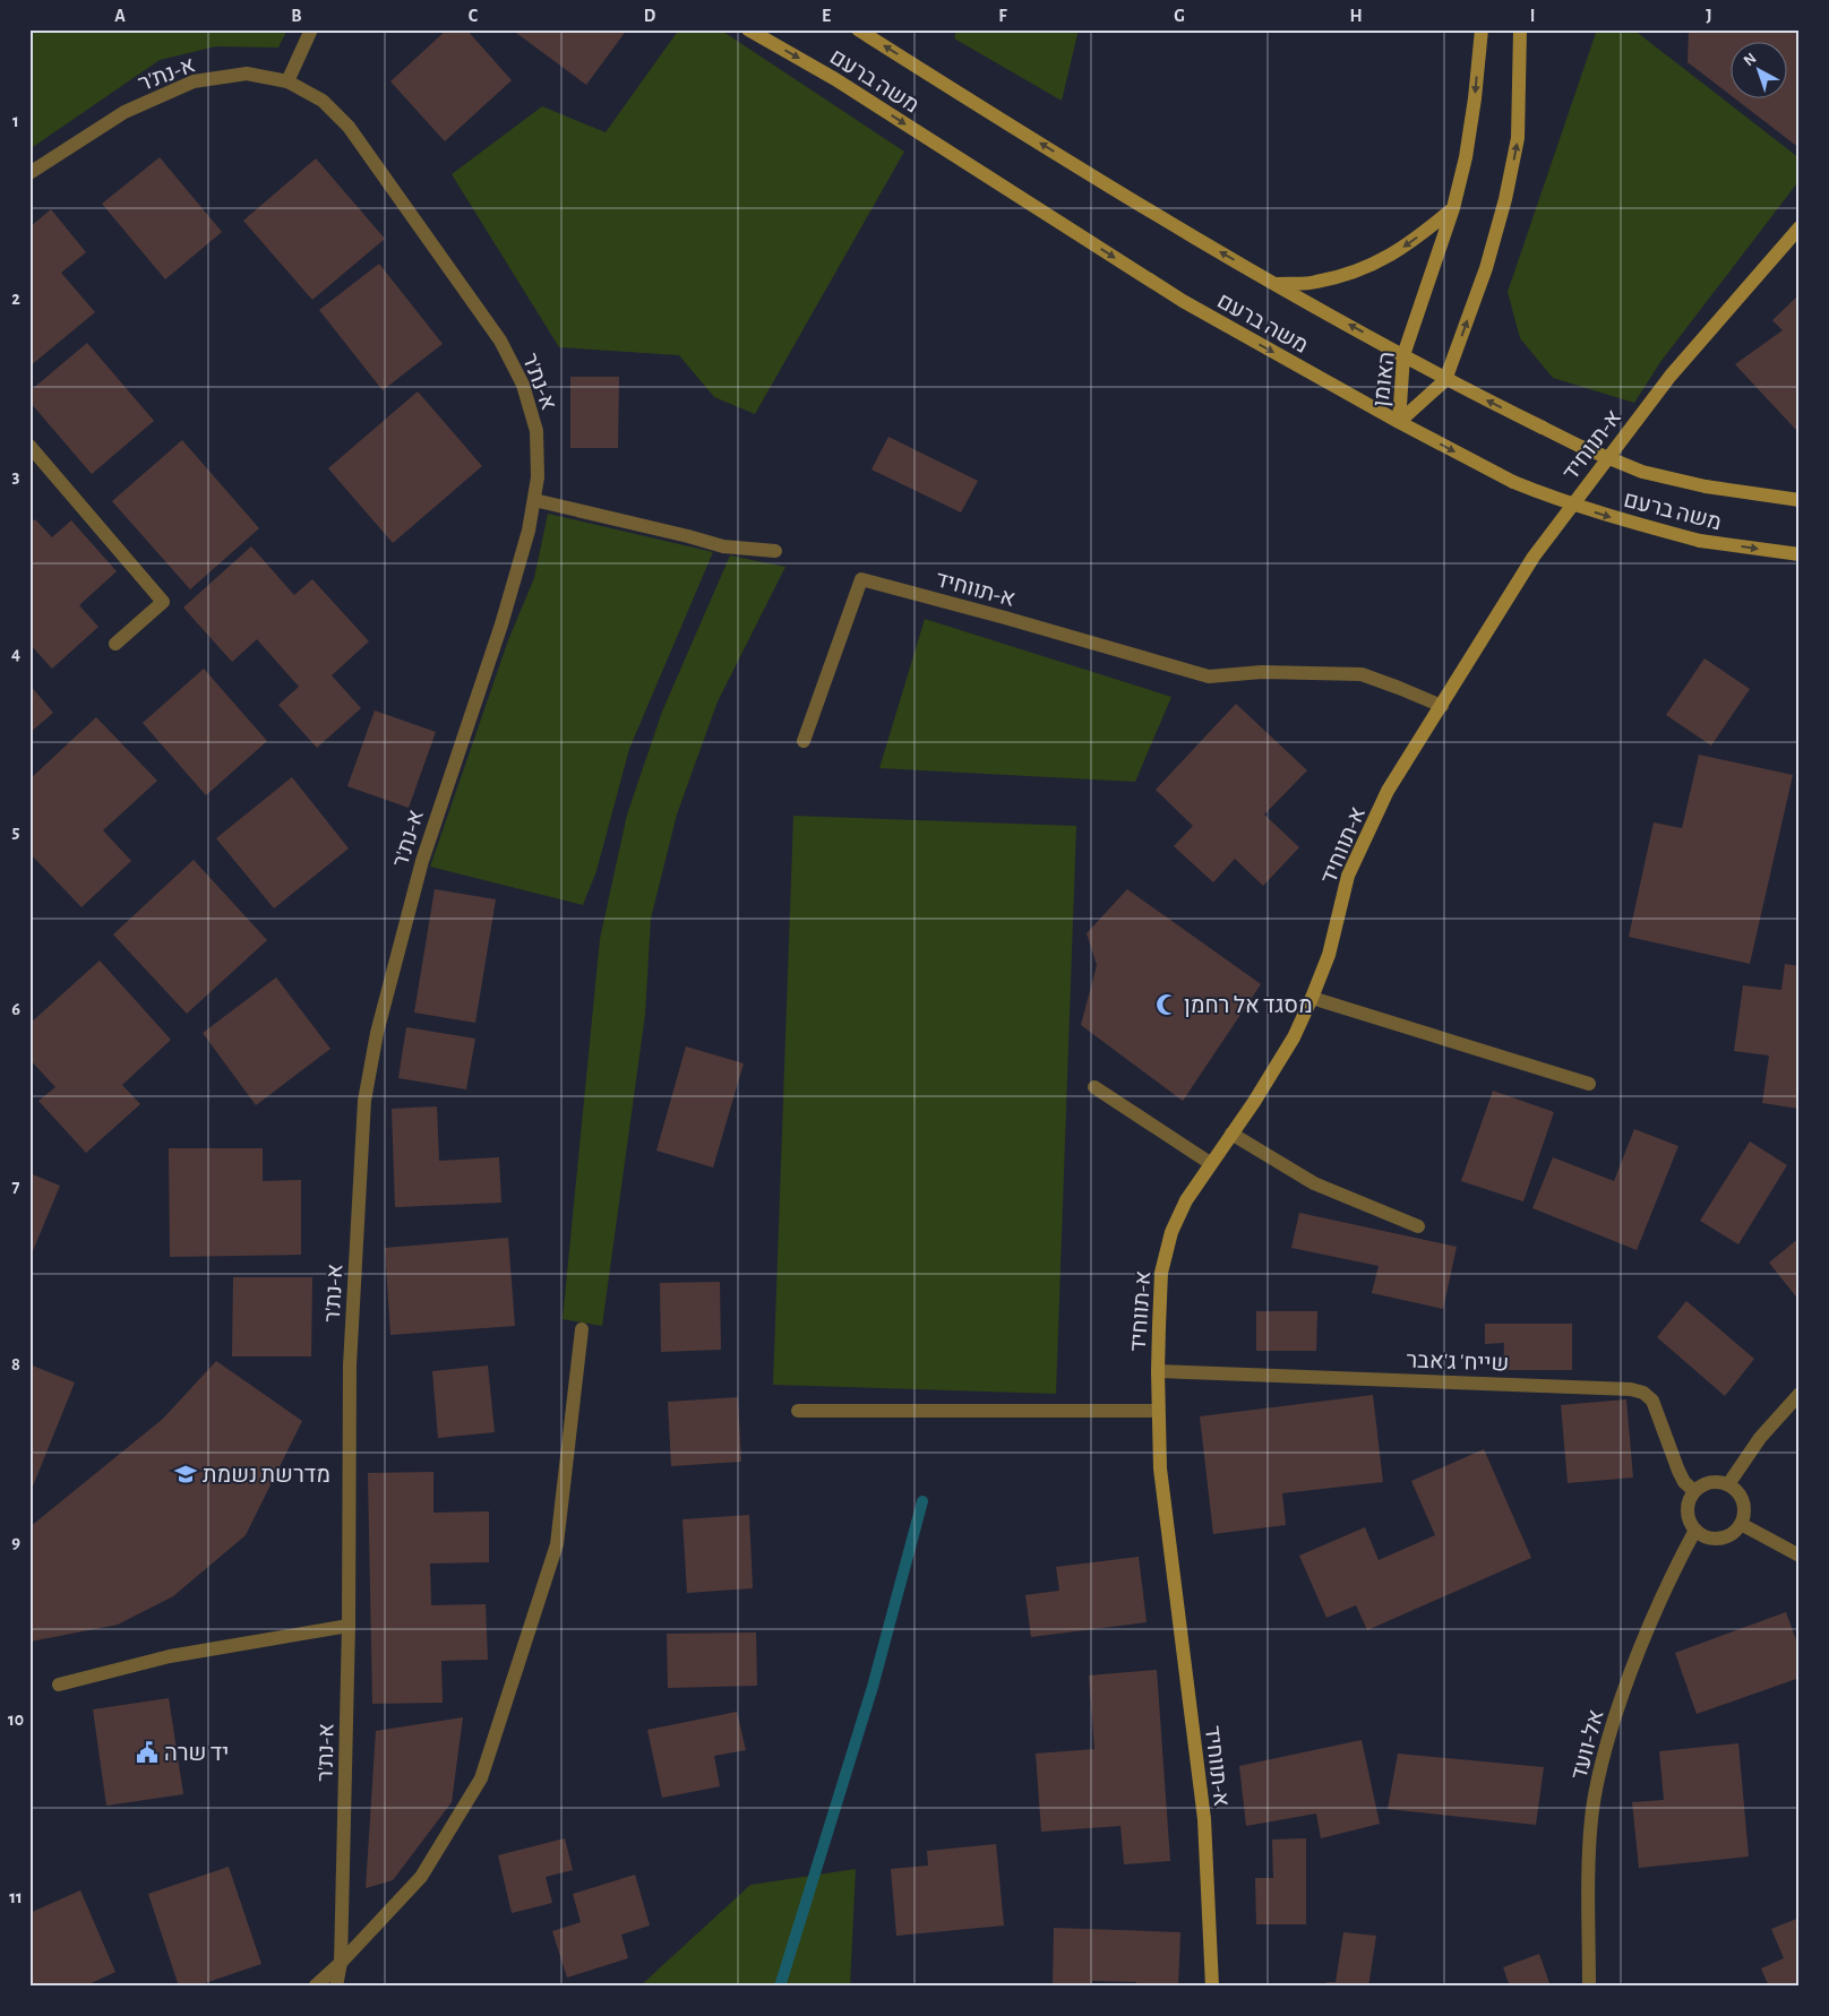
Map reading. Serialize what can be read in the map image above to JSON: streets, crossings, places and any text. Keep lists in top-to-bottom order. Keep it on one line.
{"streets":{"street":["א-נת'ר","משה ברעם","האומן","א-תווחיד","שייח' ג'אבר","אל-וועד"]},"crossings":[["משה ברעם","האומן"],["א-תווחיד","שייח' ג'אבר"],["שייח' ג'אבר","אל-וועד"]],"places":{"mosque":["מסגד אל רחמן"],"school or university":["מדרשת נשמת"],"public building":["יד שרה"]},"north":"top left","grid":{"columns":["A","B","C","D","E","F","G","H","I","J"],"rows":["1","2","3","4","5","6","7","8","9","10","11"]}}
